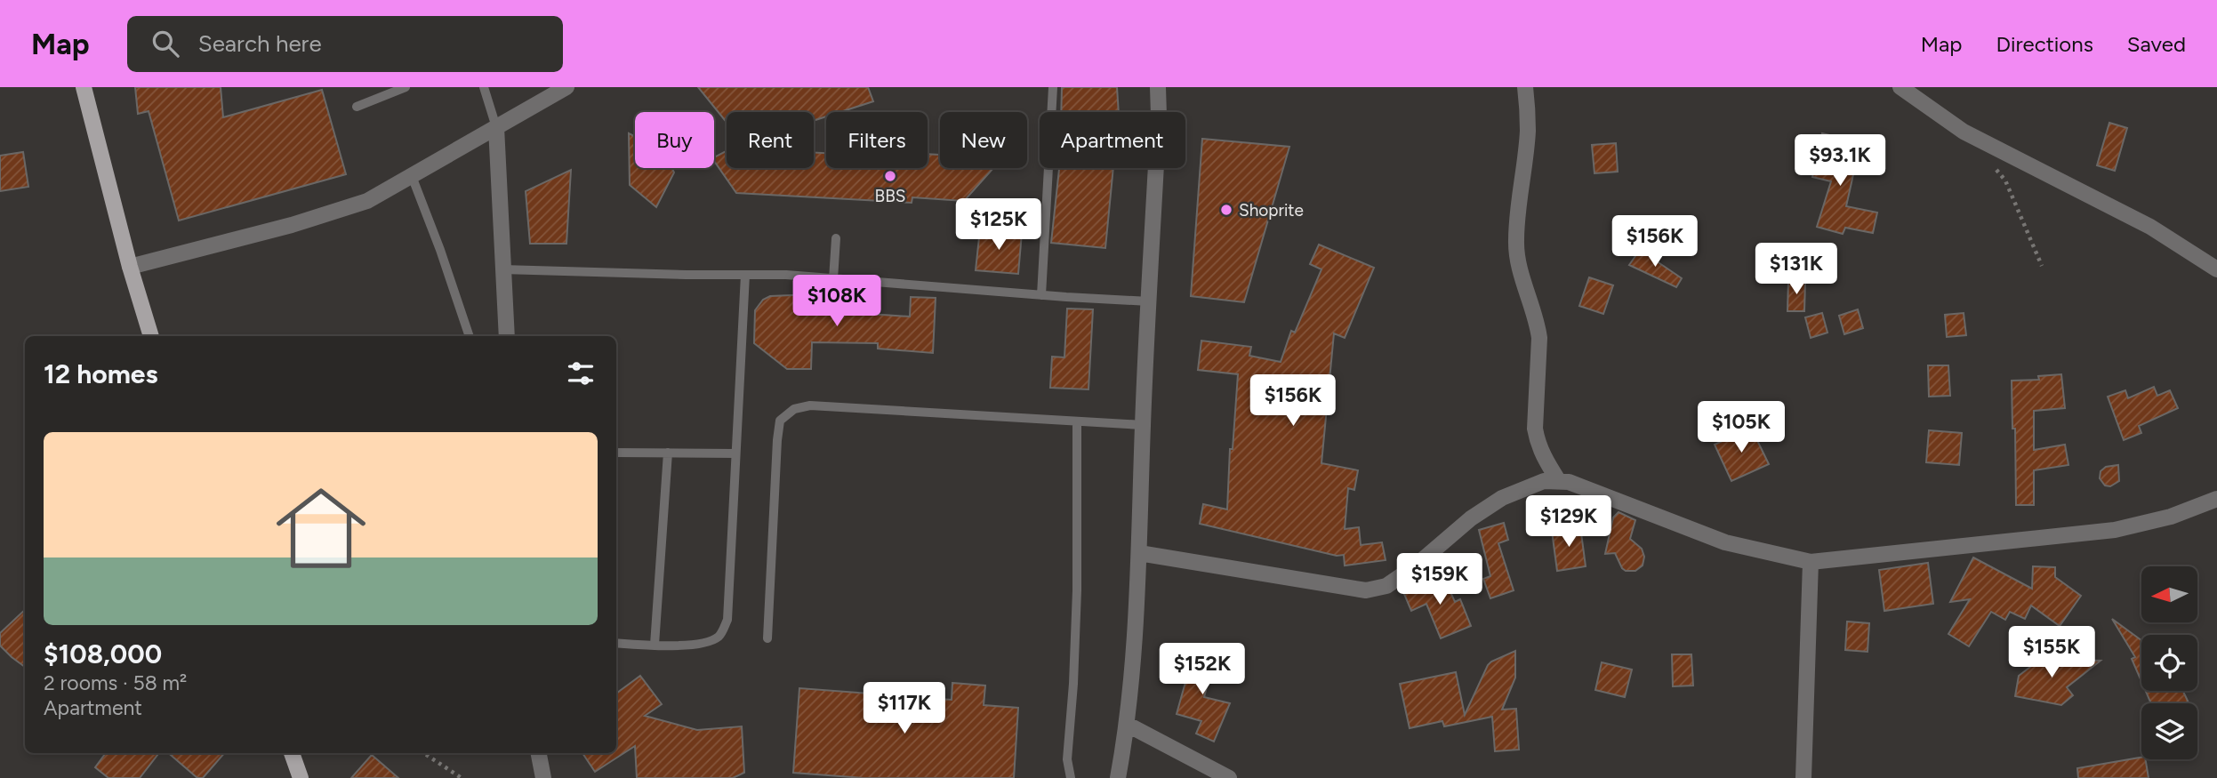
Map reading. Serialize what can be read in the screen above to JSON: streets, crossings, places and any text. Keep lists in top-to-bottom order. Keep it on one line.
{"places":["BBS","Shoprite"],"north":"left","page":{"header":"Map","search":"Search here","nav":["Map","Directions","Saved"],"chip":["Buy","Rent","Filters","New","Apartment"],"price":["$93.1K","$125K","$156K","$131K","$108K","$156K","$105K","$129K","$159K","$155K","$152K","$117K"],"heading":"12 homes","list":[{"name":"$108,000","note":"2 rooms · 58 m² · Apartment"}]}}
